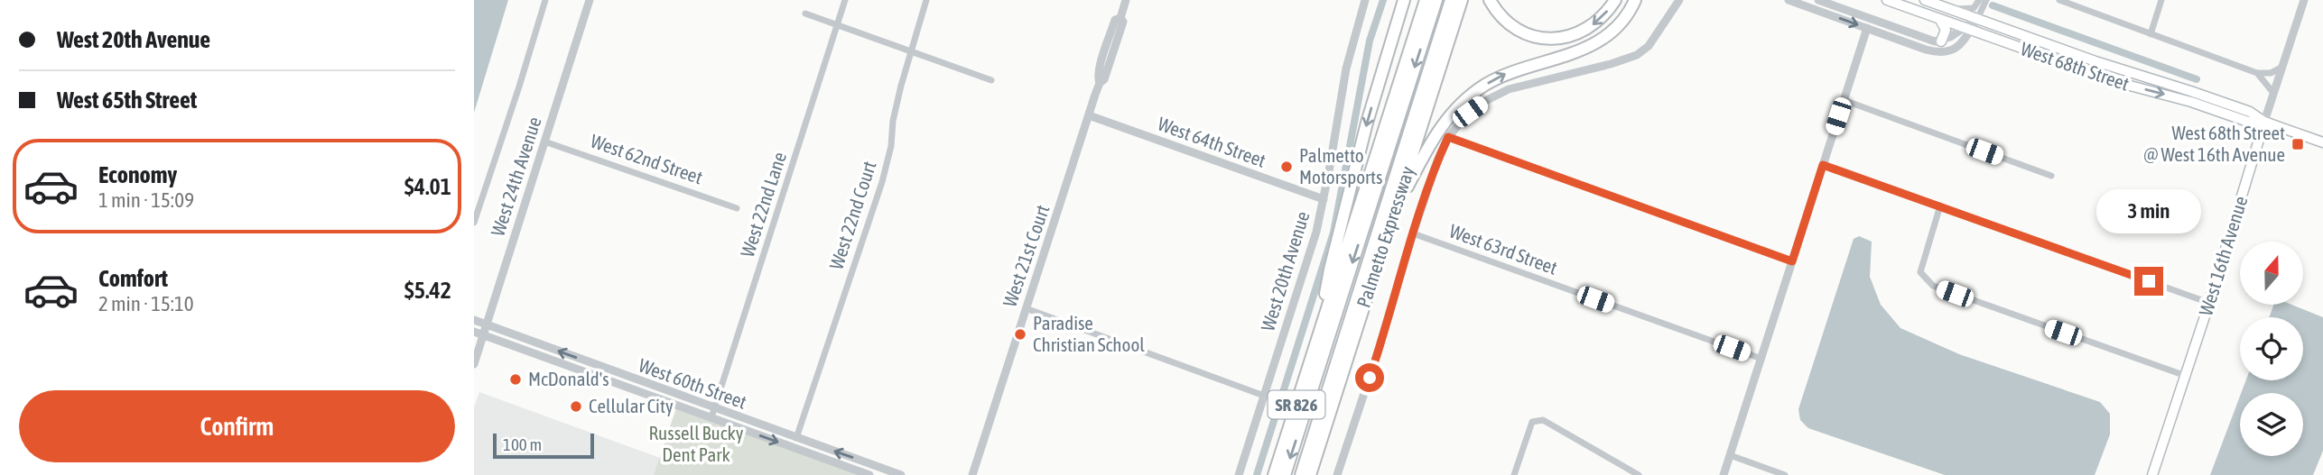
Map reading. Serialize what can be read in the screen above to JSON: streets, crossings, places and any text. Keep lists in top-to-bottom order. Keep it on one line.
{"streets":{"highway":["Palmetto Expressway","SR 826"],"main road":["West 68th Street","West 16th Avenue"],"street":["West 64th Street","West 62nd Street","West 24th Avenue","West 22nd Lane","West 22nd Court","West 63rd Street","West 21st Court","West 20th Avenue","West 60th Street"]},"crossings":[["West 68th Street","West 16th Avenue"],["West 64th Street","West 21st Court"],["West 64th Street","West 20th Avenue"],["West 62nd Street","West 24th Avenue"],["West 24th Avenue","West 60th Street"],["West 22nd Lane","West 60th Street"],["West 22nd Court","West 60th Street"]],"parks":["Russell Bucky Dent Park"],"places":{"transit":["West 68th Street @ West 16th Avenue"],"other":["Palmetto Motorsports","Paradise Christian School","McDonald's","Cellular City"]},"scale_bar":"100 m","north":"top","page":{"banner":["West 20th Avenue","West 65th Street"],"list":[{"name":"Economy","note":"1 min · 15:09","value":"$4.01"},{"name":"Comfort","note":"2 min · 15:10","value":"$5.42"}],"bubble":"3 min","buttons":"Confirm","scale":"100 m"}}
